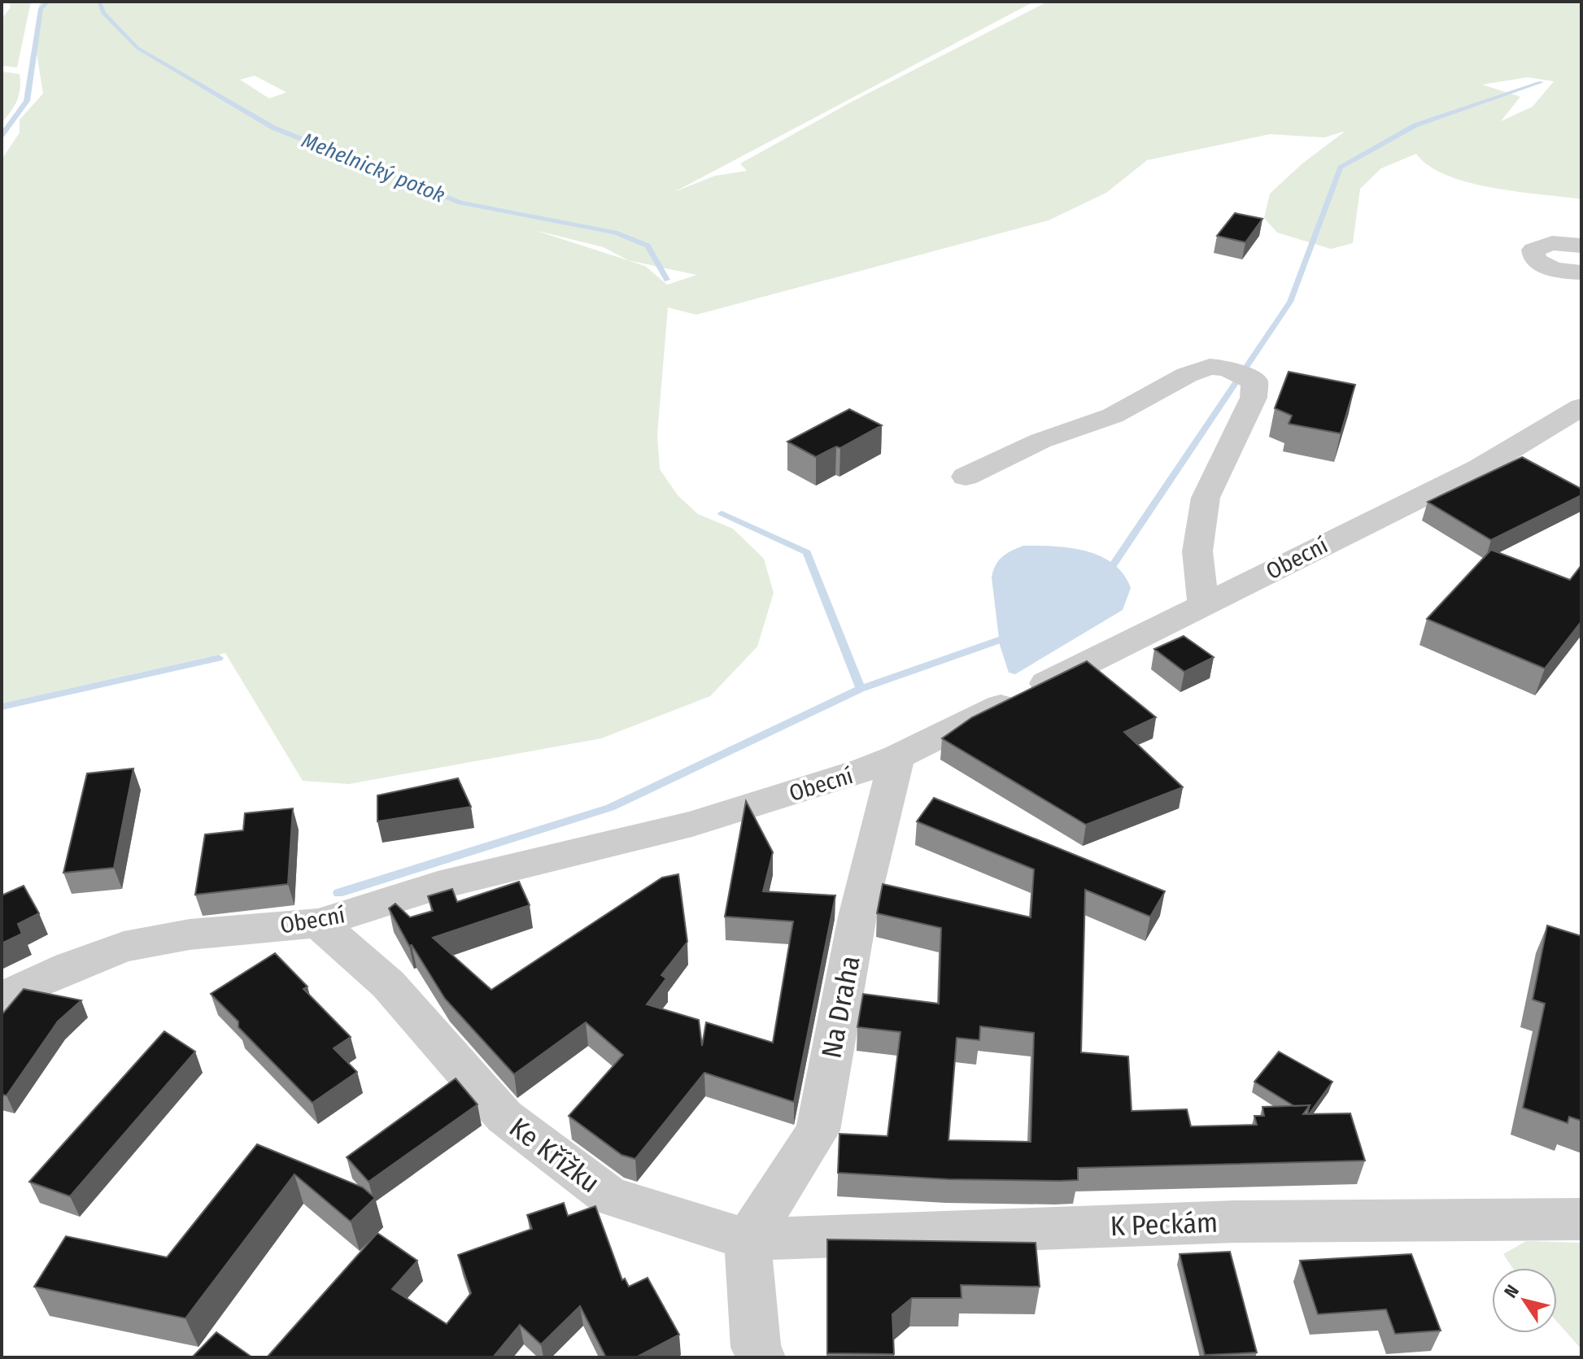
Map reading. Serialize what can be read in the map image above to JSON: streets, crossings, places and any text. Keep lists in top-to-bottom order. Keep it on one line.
{"streets":{"street":["Obecní","Na Draha","Ke Křížku","K Peckám"]},"crossings":[["Obecní","Na Draha"],["Obecní","Ke Křížku"],["Na Draha","Ke Křížku"],["Na Draha","K Peckám"],["Ke Křížku","K Peckám"]],"water":["Mehelnický potok"],"north":"top left"}
